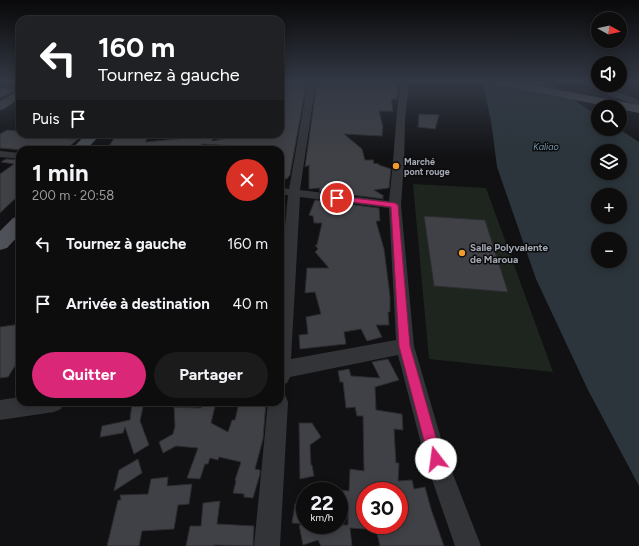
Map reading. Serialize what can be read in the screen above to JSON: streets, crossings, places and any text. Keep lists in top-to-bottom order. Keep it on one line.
{"water":["Kaliao"],"places":["Marché pont rouge","Salle Polyvalente de Maroua"],"north":"right","page":{"map_buttons":["+","−"],"turn":["160 m","Tournez à gauche"],"then":"Puis","heading":["1 min","200 m · 20:58"],"list":[{"name":"Tournez à gauche","value":"160 m"},{"name":"Arrivée à destination","value":"40 m"}],"buttons":["Quitter","Partager"],"speed":"22 km/h","limit":"30"}}
